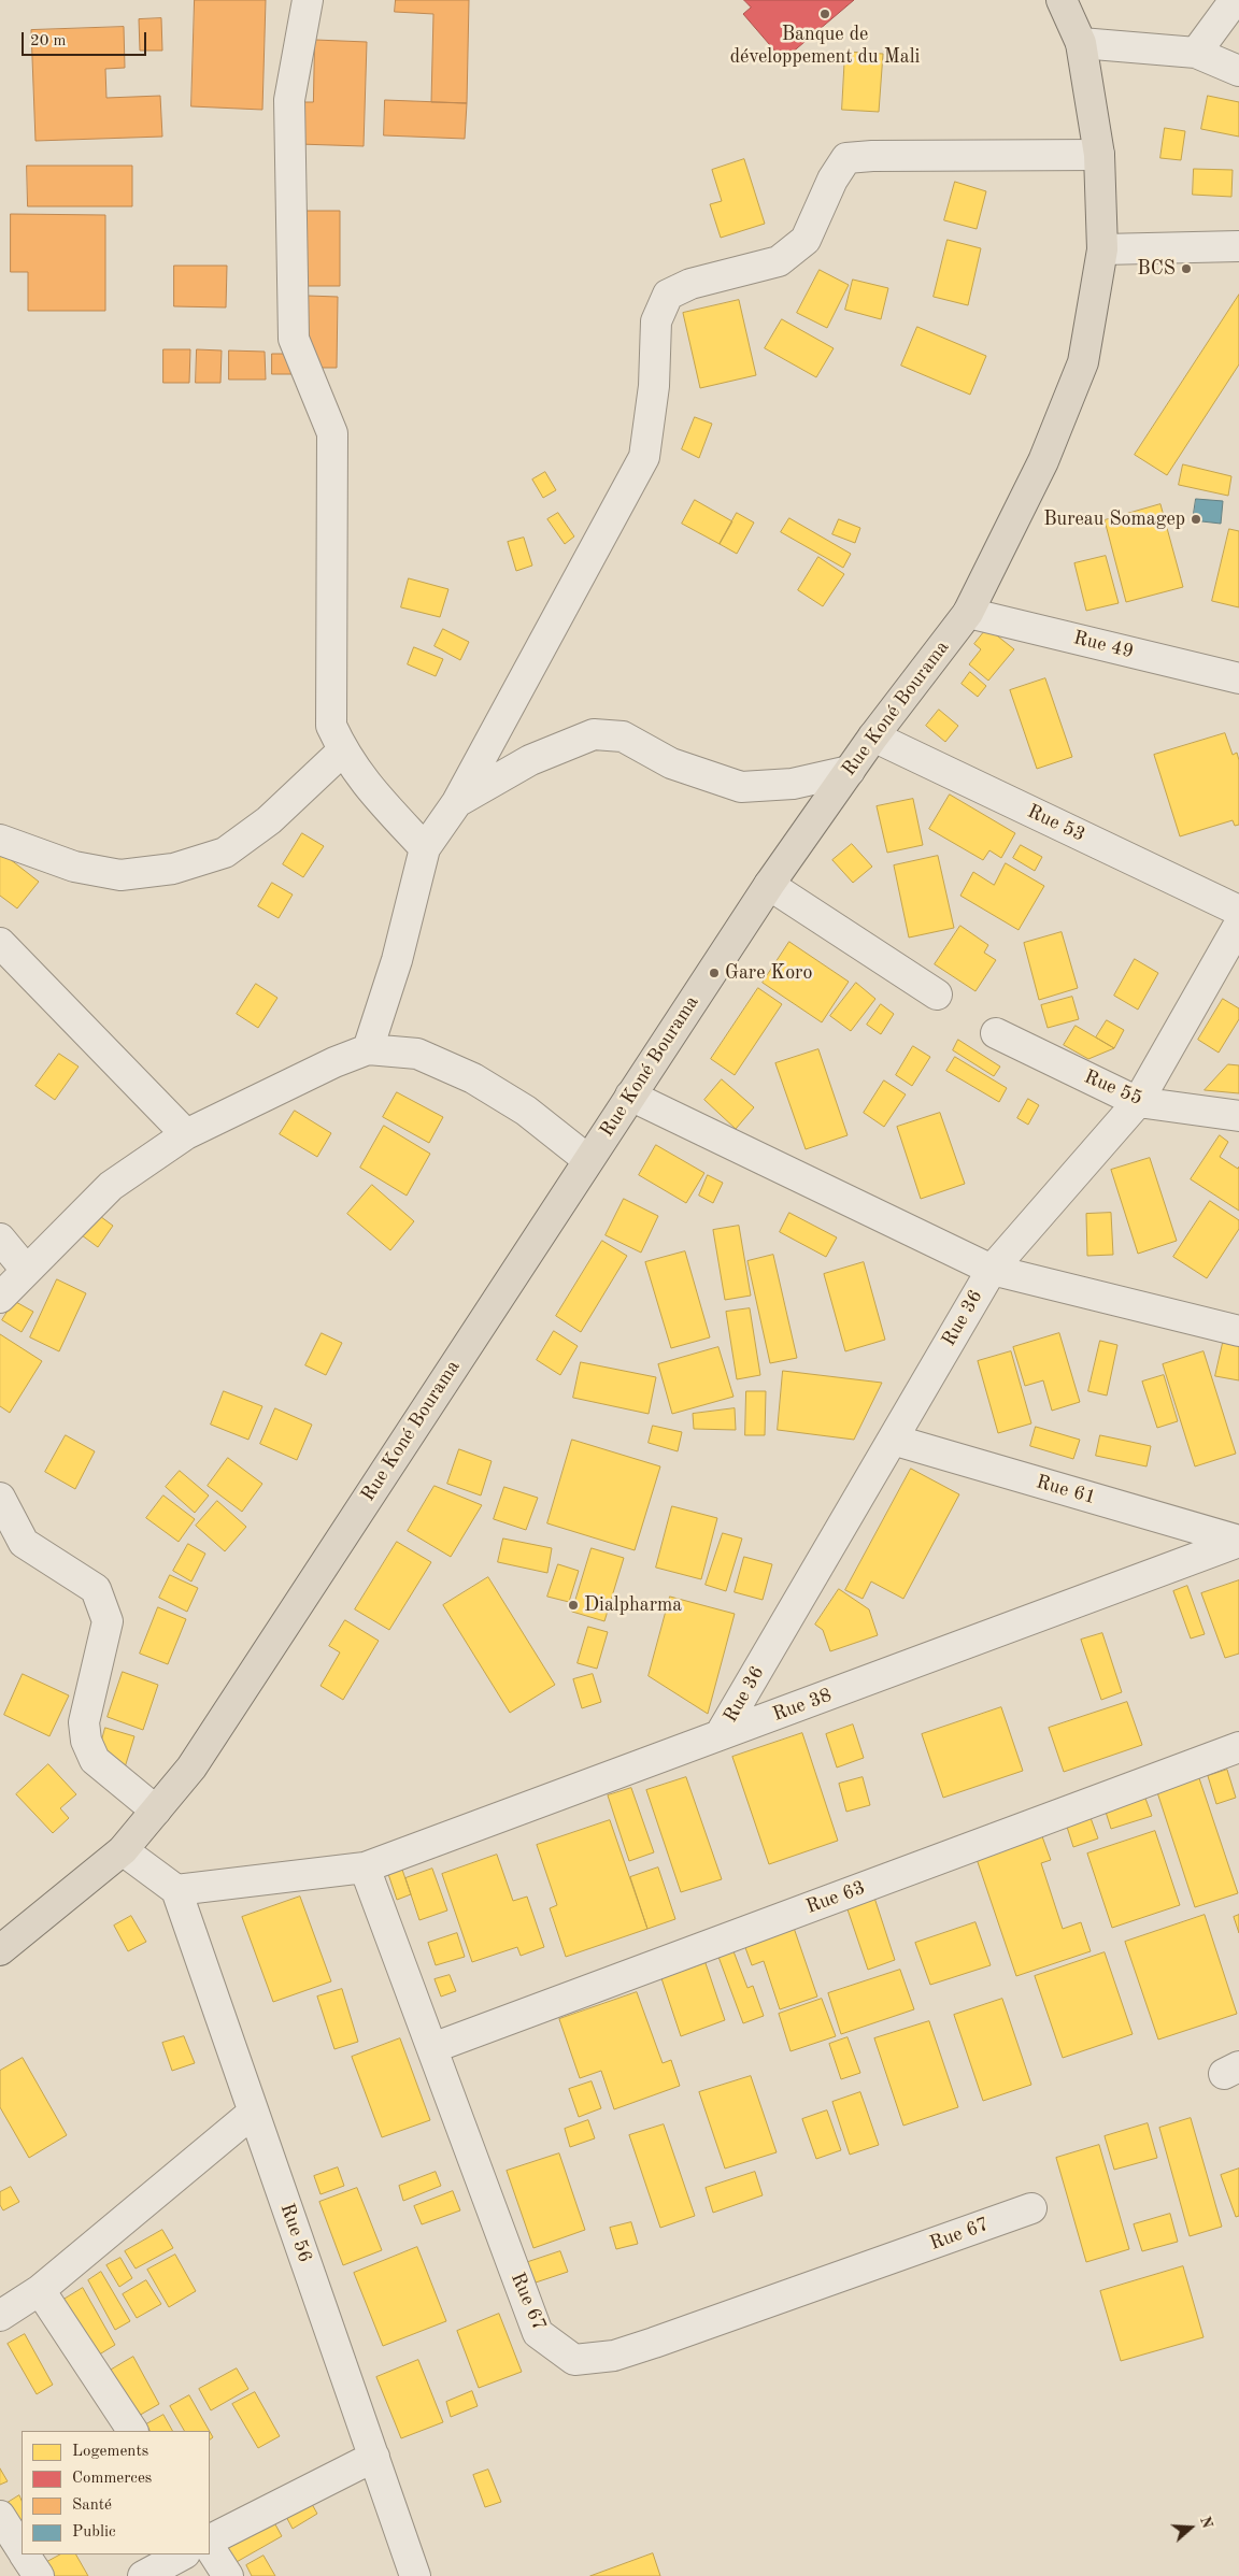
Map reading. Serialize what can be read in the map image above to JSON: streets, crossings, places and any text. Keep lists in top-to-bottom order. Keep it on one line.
{"streets":{"highway":["Rue Koné Bourama"],"street":["Rue 49","Rue 53","Rue 55","Rue 36","Rue 61","Rue 38","Rue 63","Rue 56","Rue 67"]},"crossings":[["Rue 49","Rue Koné Bourama"],["Rue Koné Bourama","Rue 53"],["Rue 55","Rue 36"],["Rue 36","Rue 61"],["Rue 36","Rue 38"],["Rue 61","Rue 38"],["Rue 38","Rue 56"],["Rue 38","Rue 67"],["Rue 63","Rue 67"]],"places":["Banque de développement du Mali","BCS","Bureau Somagep","Gare Koro","Dialpharma"],"legend":["Logements","Commerces","Santé","Public"],"scale_bar":"20 m","north":"right"}
